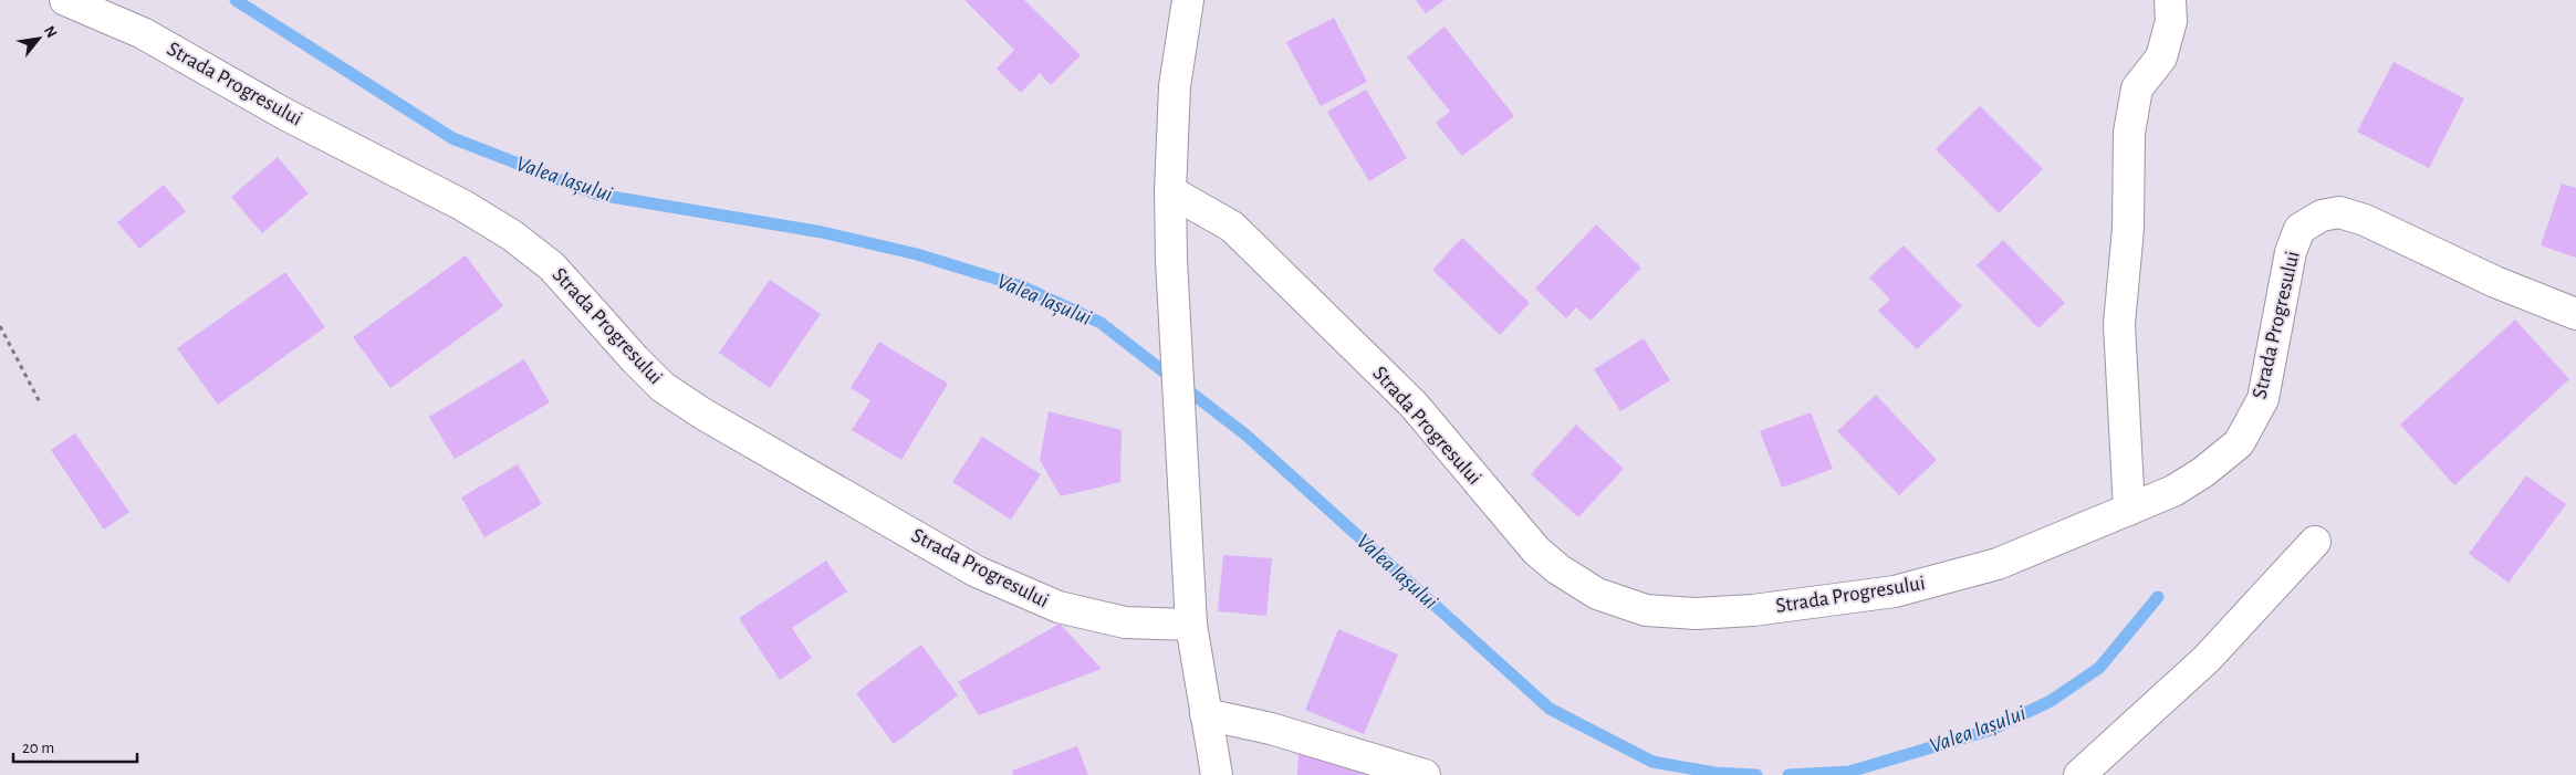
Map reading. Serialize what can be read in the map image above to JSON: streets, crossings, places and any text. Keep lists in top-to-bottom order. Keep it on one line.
{"streets":{"street":["Strada Progresului"]},"water":["Valea Iașului"],"scale_bar":"20 m","north":"top right"}
